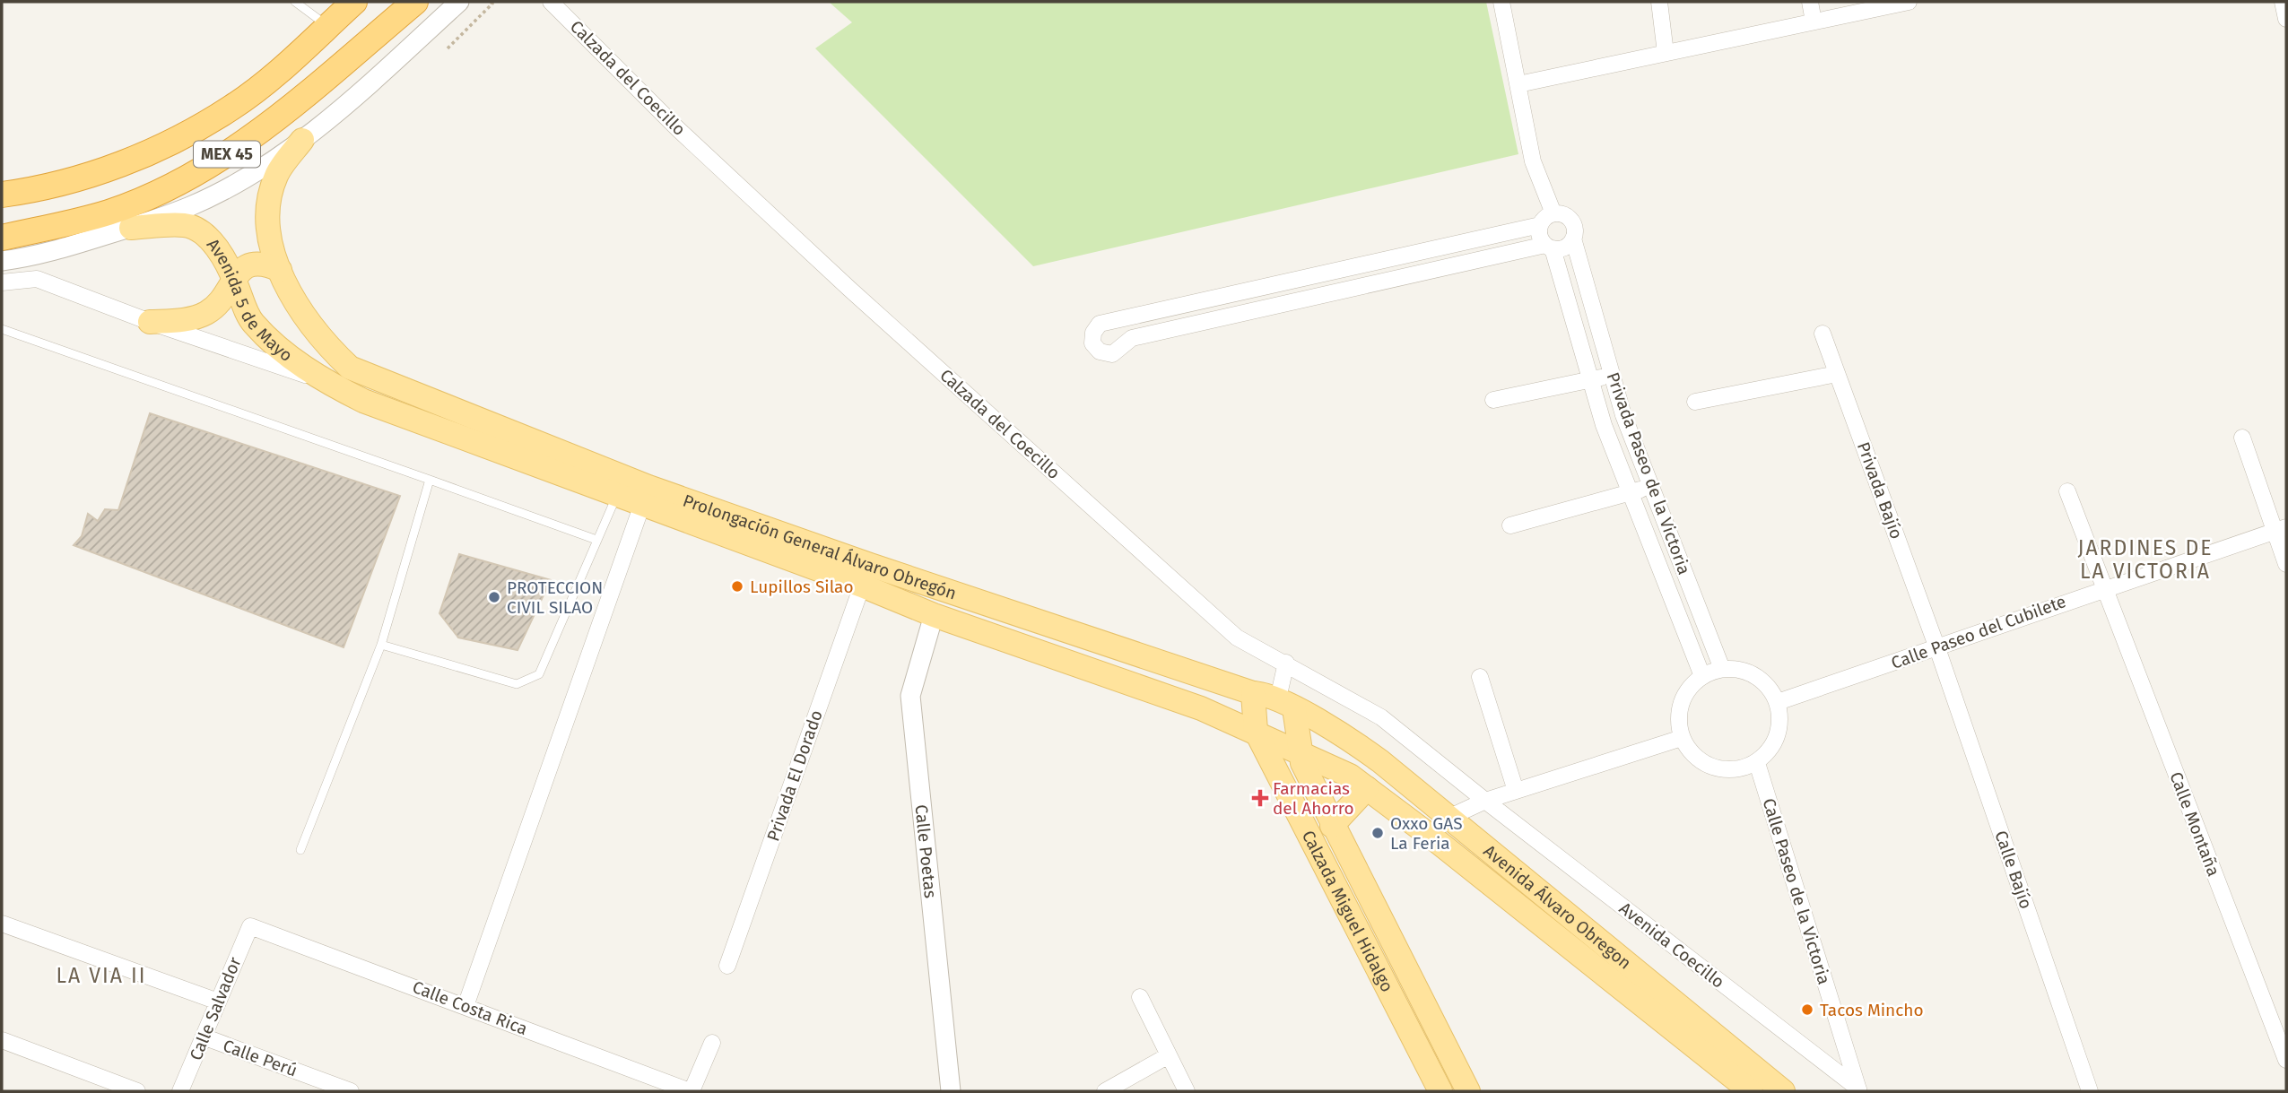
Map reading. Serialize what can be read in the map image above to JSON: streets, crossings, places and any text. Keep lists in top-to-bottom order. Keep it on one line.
{"streets":{"highway":["MEX 45"],"main road":["Avenida 5 de Mayo","Prolongación General Álvaro Obregón","Avenida Álvaro Obregon","Calzada Miguel Hidalgo"],"street":["Calzada del Coecillo","Privada Paseo de la Victoria","Privada Bajío","Calle Paseo del Cubilete","Privada El Dorado","Calle Montaña","Calle Poetas","Calle Bajío","Calle Paseo de la Victoria","Avenida Coecillo","Calle Costa Rica","Calle Salvador","Calle Perú"]},"crossings":[["Calzada del Coecillo","Avenida Coecillo"],["MEX 45","Avenida 5 de Mayo"],["Avenida 5 de Mayo","Prolongación General Álvaro Obregón"],["Privada Paseo de la Victoria","Calle Paseo del Cubilete"],["Privada Paseo de la Victoria","Calle Paseo de la Victoria"],["Privada Bajío","Calle Paseo del Cubilete"],["Privada Bajío","Calle Bajío"],["Prolongación General Álvaro Obregón","Privada El Dorado"],["Prolongación General Álvaro Obregón","Calle Poetas"],["Prolongación General Álvaro Obregón","Avenida Álvaro Obregon"],["Prolongación General Álvaro Obregón","Calzada Miguel Hidalgo"],["Calle Paseo del Cubilete","Calle Montaña"],["Calle Paseo del Cubilete","Calle Bajío"],["Calle Paseo del Cubilete","Calle Paseo de la Victoria"],["Calle Paseo de la Victoria","Avenida Coecillo"],["Avenida Álvaro Obregon","Calzada Miguel Hidalgo"],["Calle Costa Rica","Calle Salvador"],["Calle Salvador","Calle Perú"]],"districts":["JARDINES DE LA VICTORIA","LA VIA II"],"places":{"other":["Lupillos Silao","PROTECCION CIVIL SILAO","Oxxo GAS La Feria","Tacos Mincho"],"health":["Farmacias del Ahorro"]}}
